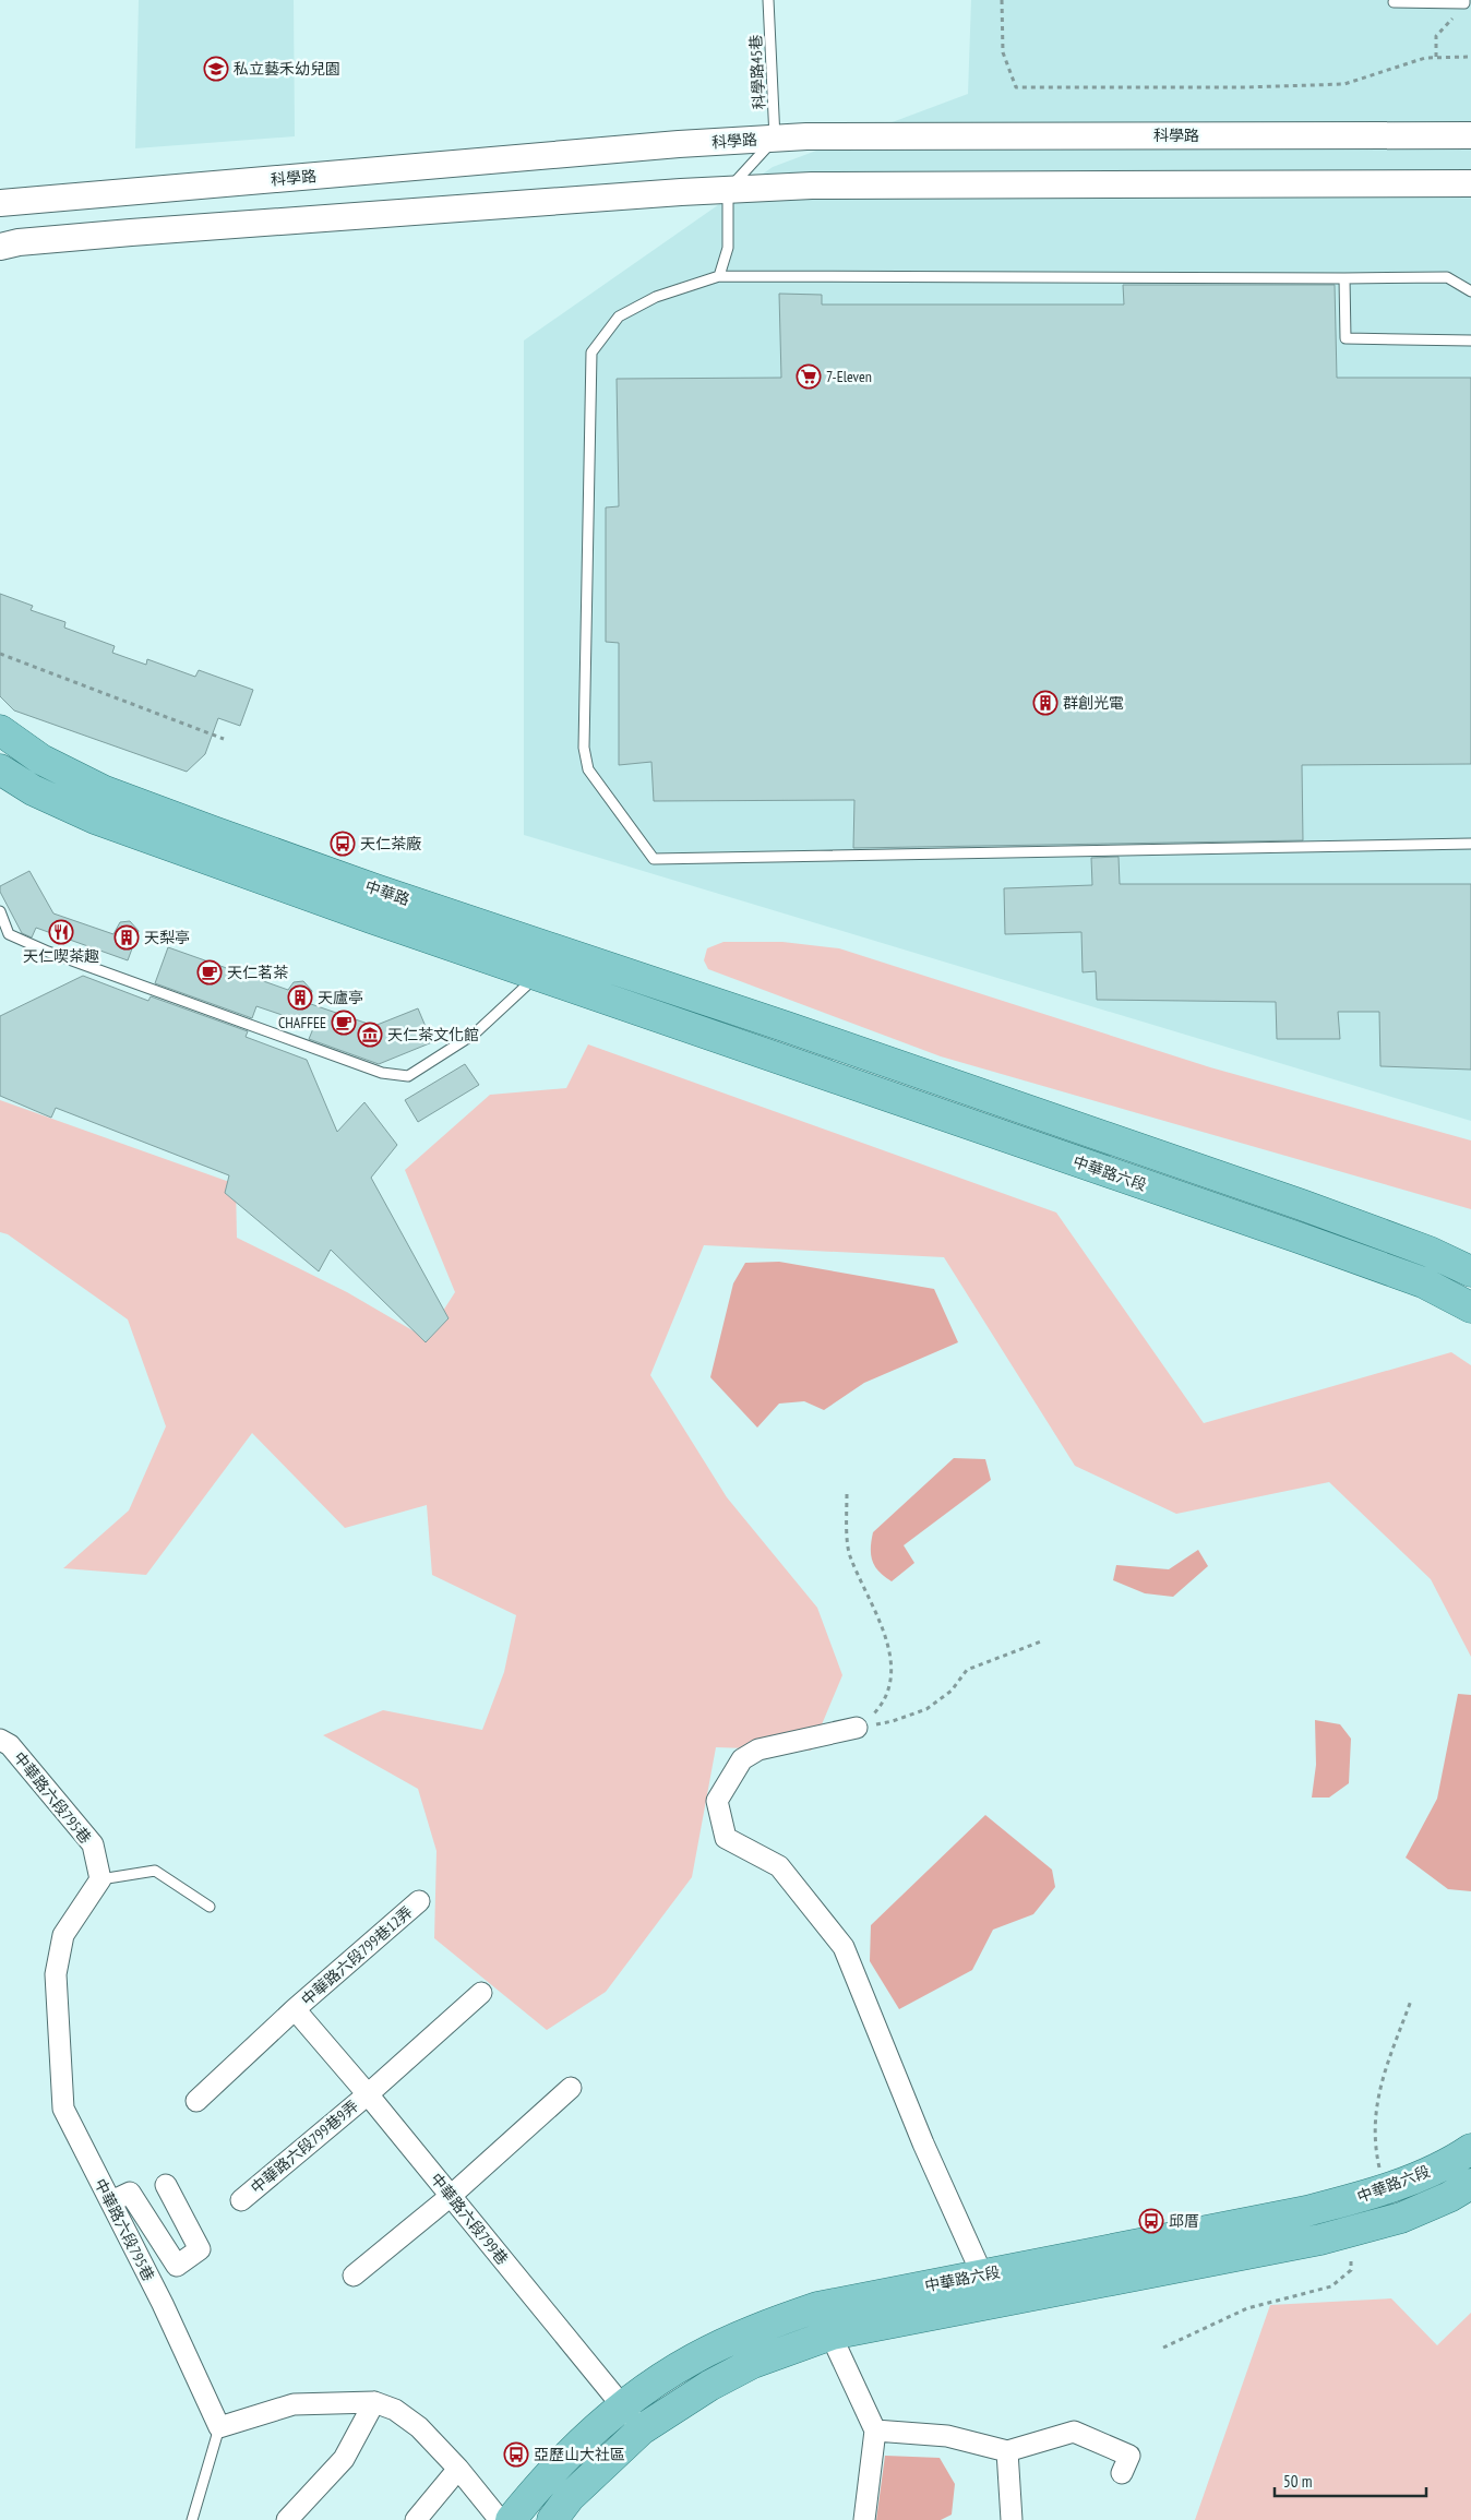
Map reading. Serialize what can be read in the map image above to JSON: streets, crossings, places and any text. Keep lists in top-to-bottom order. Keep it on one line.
{"streets":{"main road":["中華路","中華路六段"],"street":["科學路","中華路六段795巷","中華路六段799巷12弄","中華路六段799巷9弄","中華路六段799巷"],"lane":["科學路45巷"]},"crossings":[["科學路45巷","科學路"],["中華路","中華路六段"],["中華路六段","中華路六段799巷"],["中華路六段799巷12弄","中華路六段799巷"],["中華路六段799巷9弄","中華路六段799巷"]],"places":{"school or university":["私立藝禾幼兒園"],"supermarket":["7-Eleven"],"building":["群創光電","天梨亭","天廬亭"],"bus stop":["天仁茶廠","邱厝","亞歷山大社區"],"restaurant":["天仁喫茶趣"],"cafe":["天仁茗茶","CHAFFEE"],"museum":["天仁茶文化館"]},"scale_bar":"50 m"}
